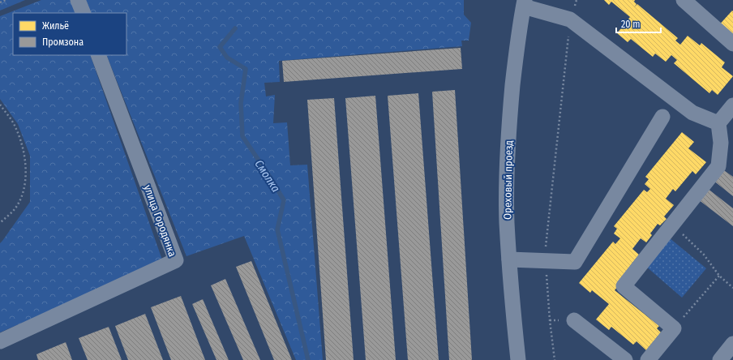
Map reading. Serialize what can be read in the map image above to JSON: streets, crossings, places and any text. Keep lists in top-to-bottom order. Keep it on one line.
{"streets":{"street":["Ореховый проезд","улица Городянка"]},"water":["Смолка"],"legend":["Жильё","Промзона"],"scale_bar":"20 m"}
